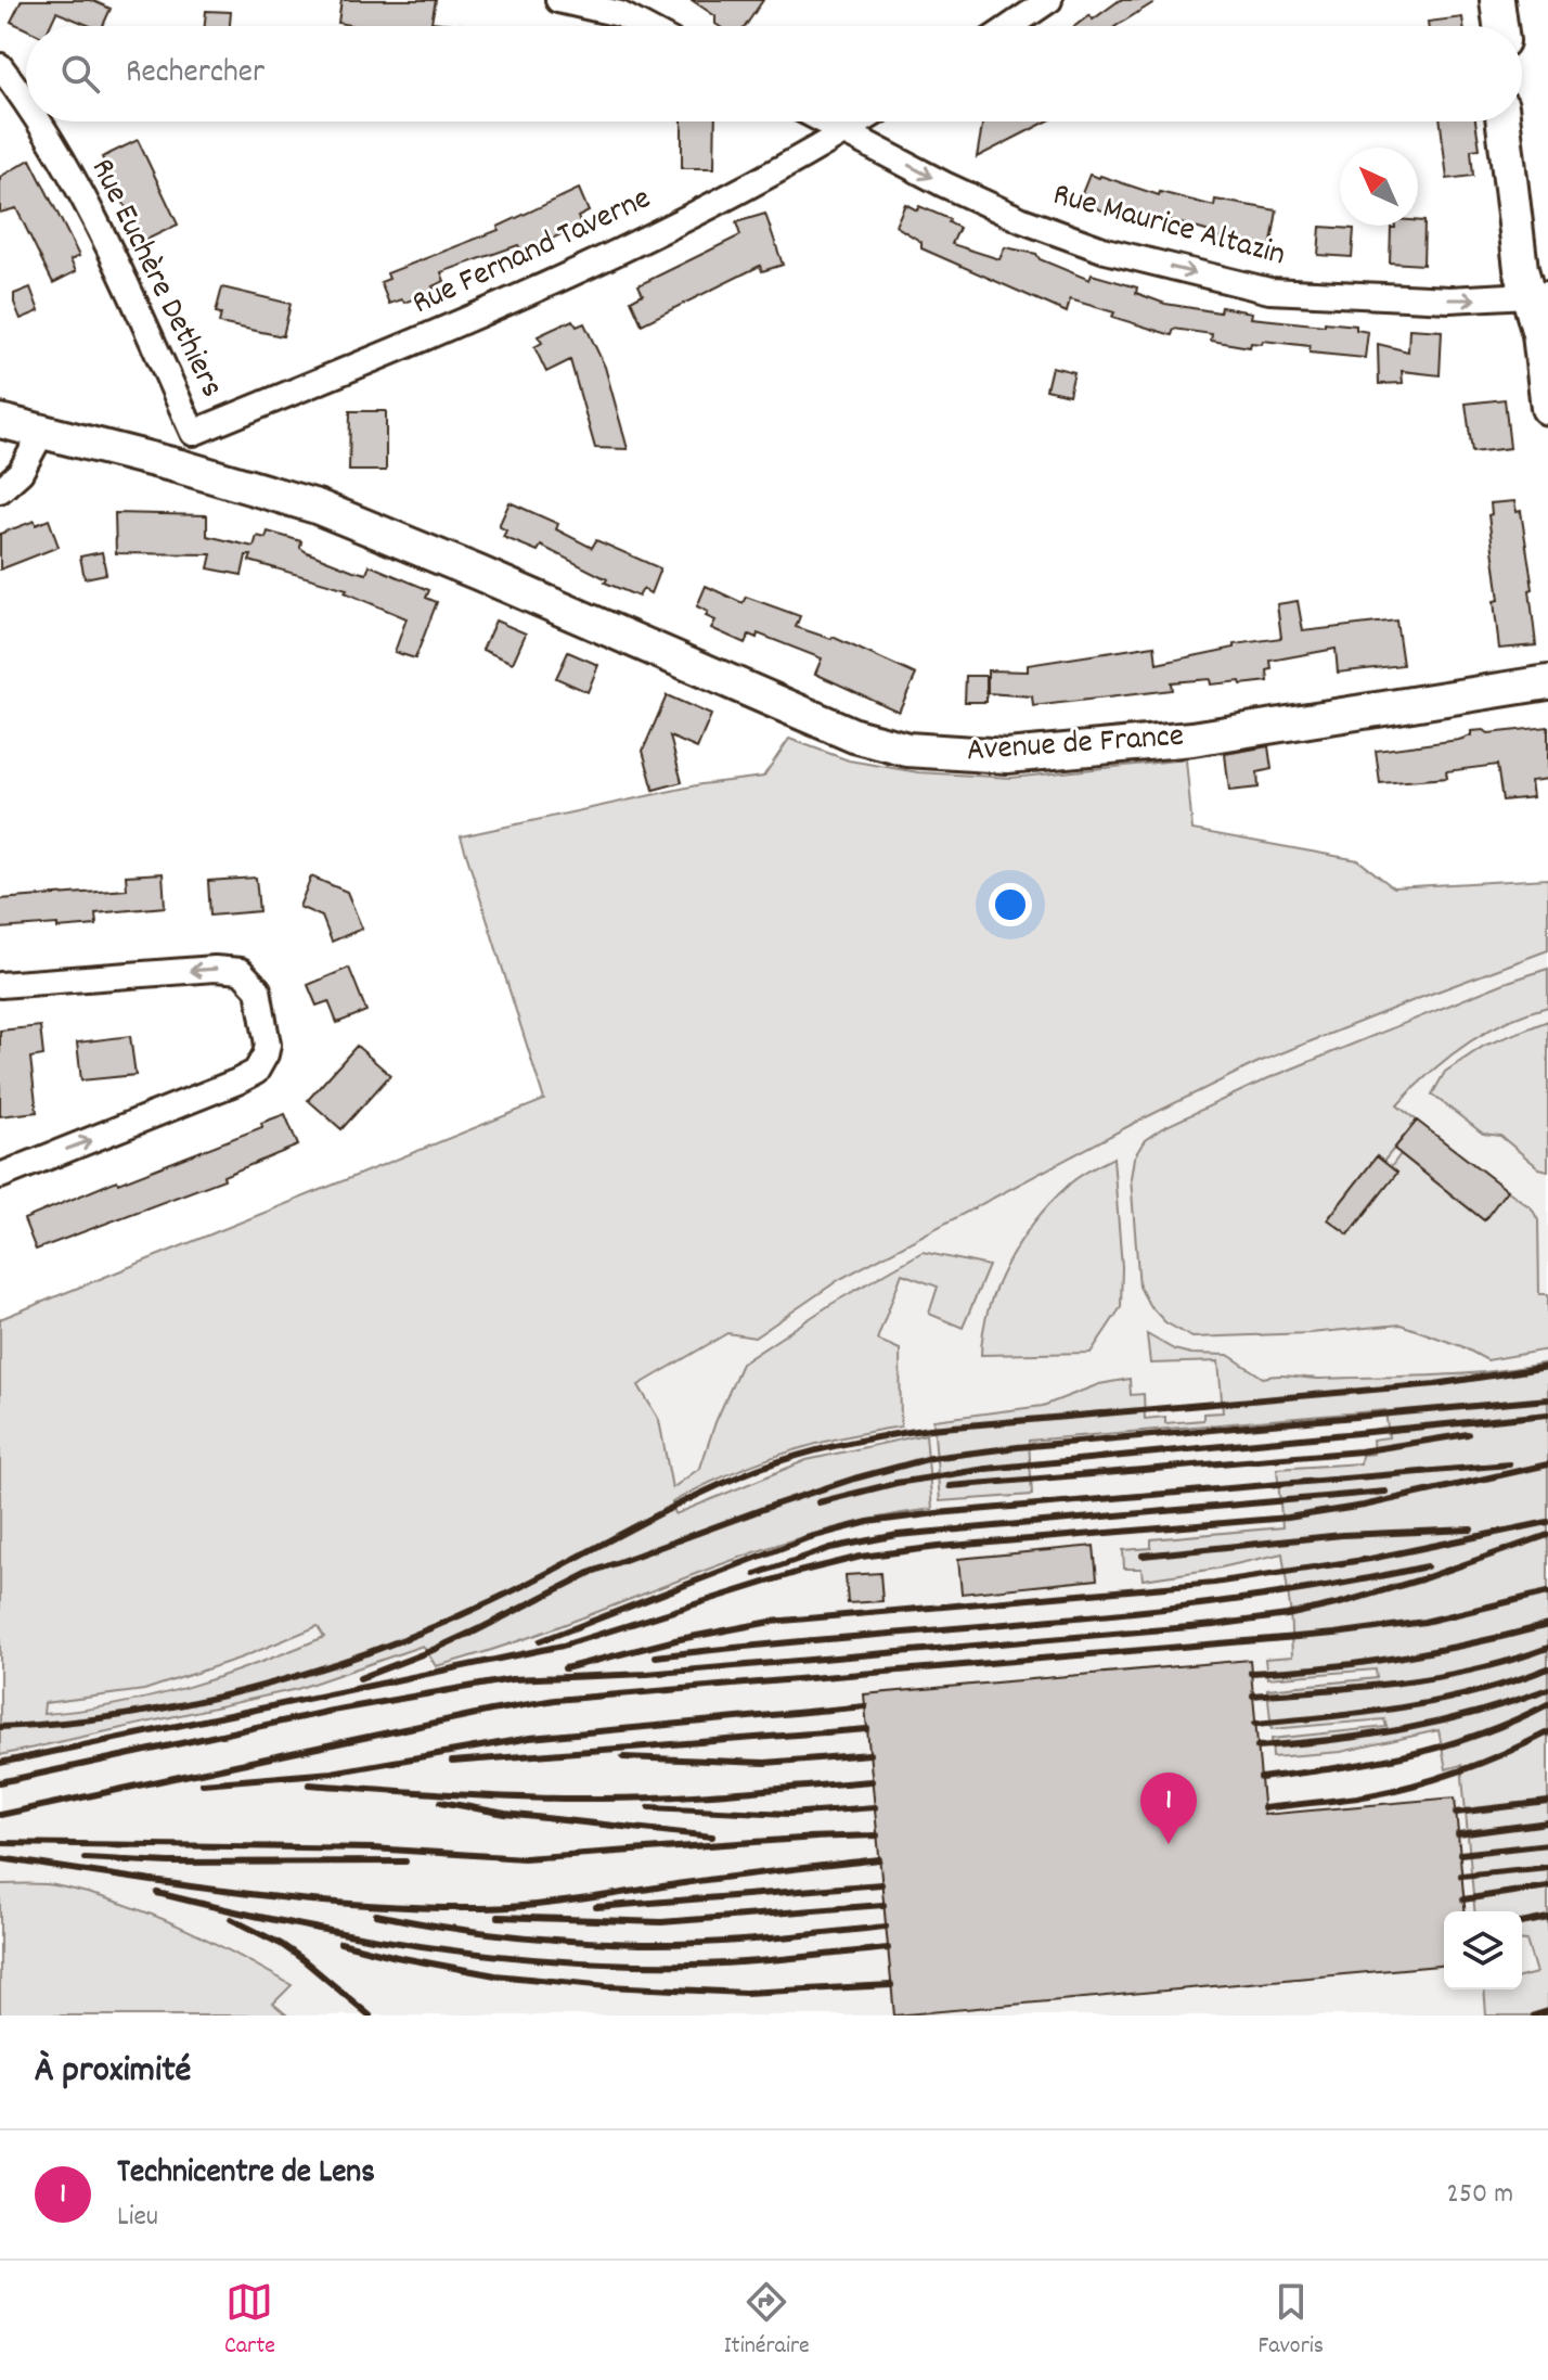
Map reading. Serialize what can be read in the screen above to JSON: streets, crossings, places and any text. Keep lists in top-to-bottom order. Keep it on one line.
{"streets":{"street":["Rue Maurice Altazin","Rue Fernand Taverne","Rue Euchère Dethiers","Avenue de France"]},"crossings":[["Rue Maurice Altazin","Rue Fernand Taverne"],["Rue Fernand Taverne","Rue Euchère Dethiers"]],"one_way":["Rue Maurice Altazin"],"north":"top left","page":{"search":"Rechercher","pins":"1","heading":"À proximité","list":[{"mark":"1","name":"Technicentre de Lens","note":"Lieu","value":"250 m"}],"nav":["Carte","Itinéraire","Favoris"]}}
